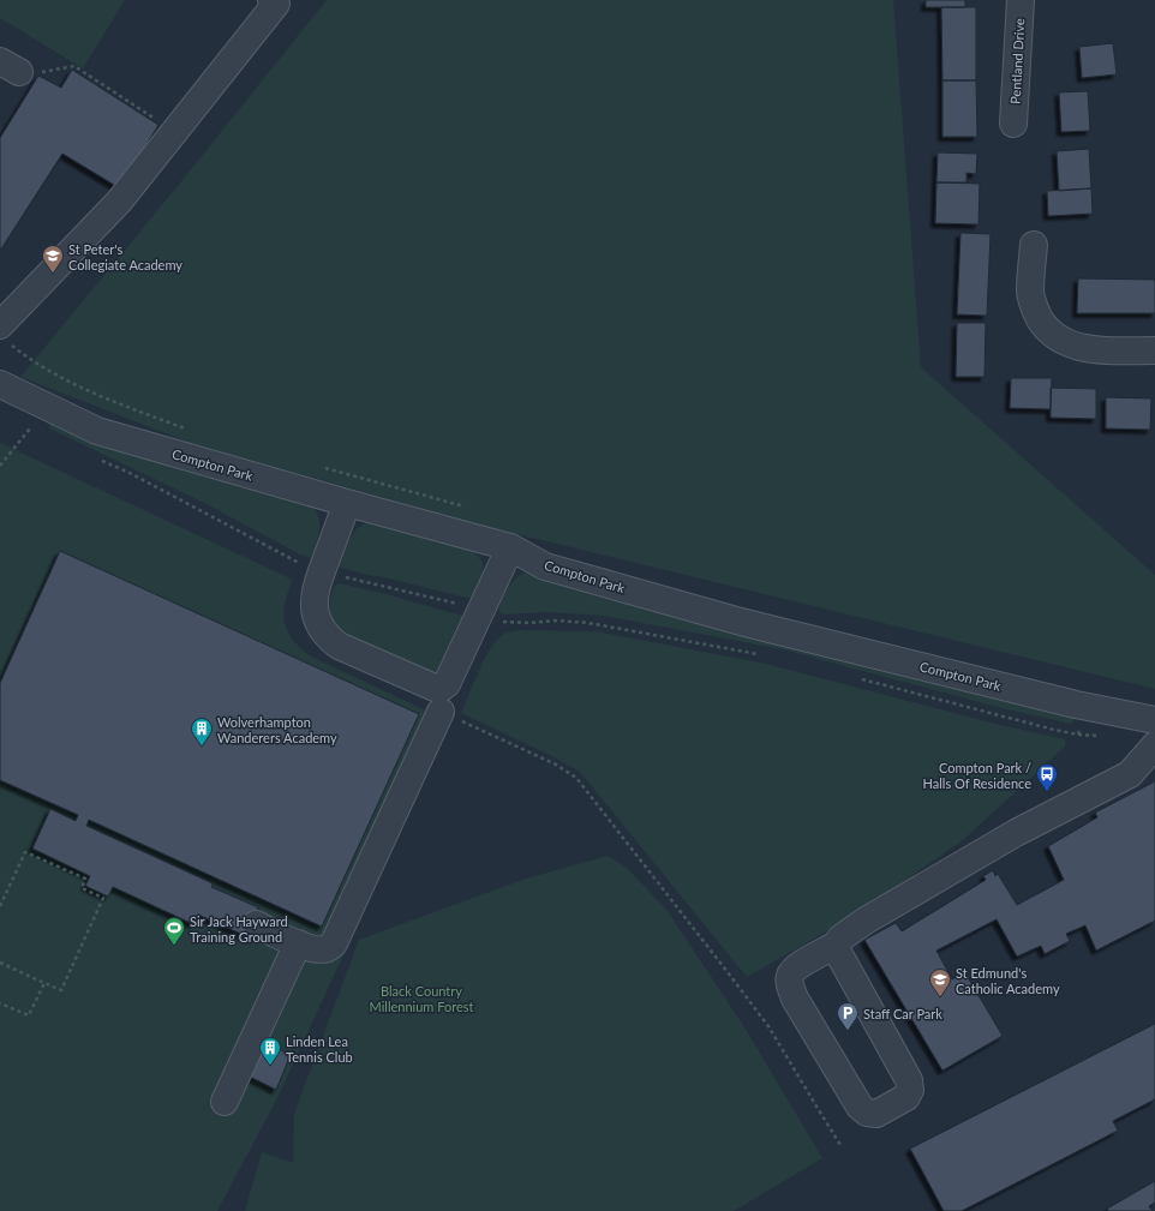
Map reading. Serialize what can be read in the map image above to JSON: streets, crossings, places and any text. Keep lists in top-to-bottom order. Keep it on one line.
{"streets":{"street":["Pentland Drive","Compton Park"]},"parks":["Black Country Millennium Forest"],"places":{"school or university":["St Peter's Collegiate Academy","St Edmund's Catholic Academy"],"building":["Wolverhampton Wanderers Academy","Linden Lea Tennis Club"],"bus stop":["Compton Park / Halls Of Residence"],"sports":["Sir Jack Hayward Training Ground"],"parking":["Staff Car Park"]}}
